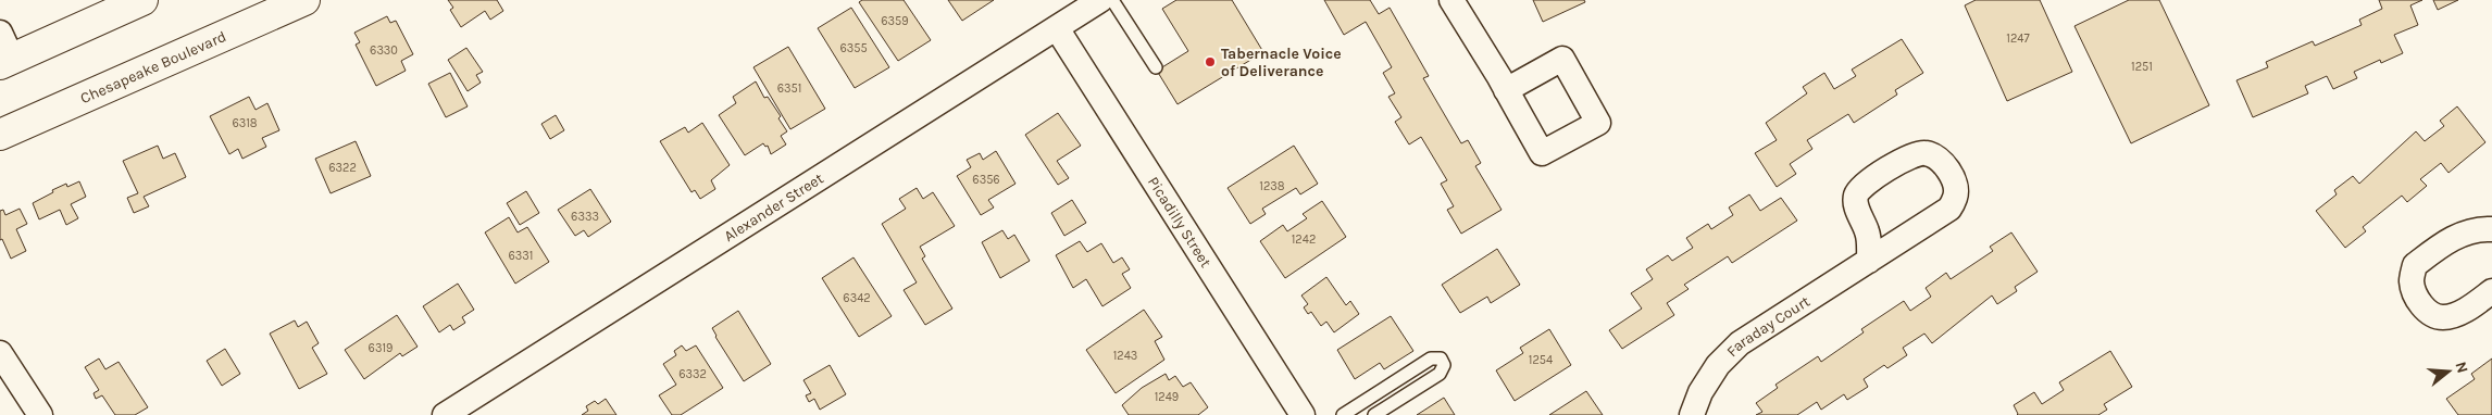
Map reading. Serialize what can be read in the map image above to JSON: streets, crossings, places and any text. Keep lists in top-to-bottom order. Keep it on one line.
{"streets":{"main road":["Chesapeake Boulevard"],"street":["Alexander Street","Picadilly Street","Faraday Court"]},"crossings":[["Alexander Street","Picadilly Street"]],"places":["Tabernacle Voice of Deliverance"],"house_numbers":["6359","1247","6355","6330","1251","6351","6318","6322","6356","1238","6333","1242","6331","6342","6319","1243","1254","6332","1249"],"north":"right"}
